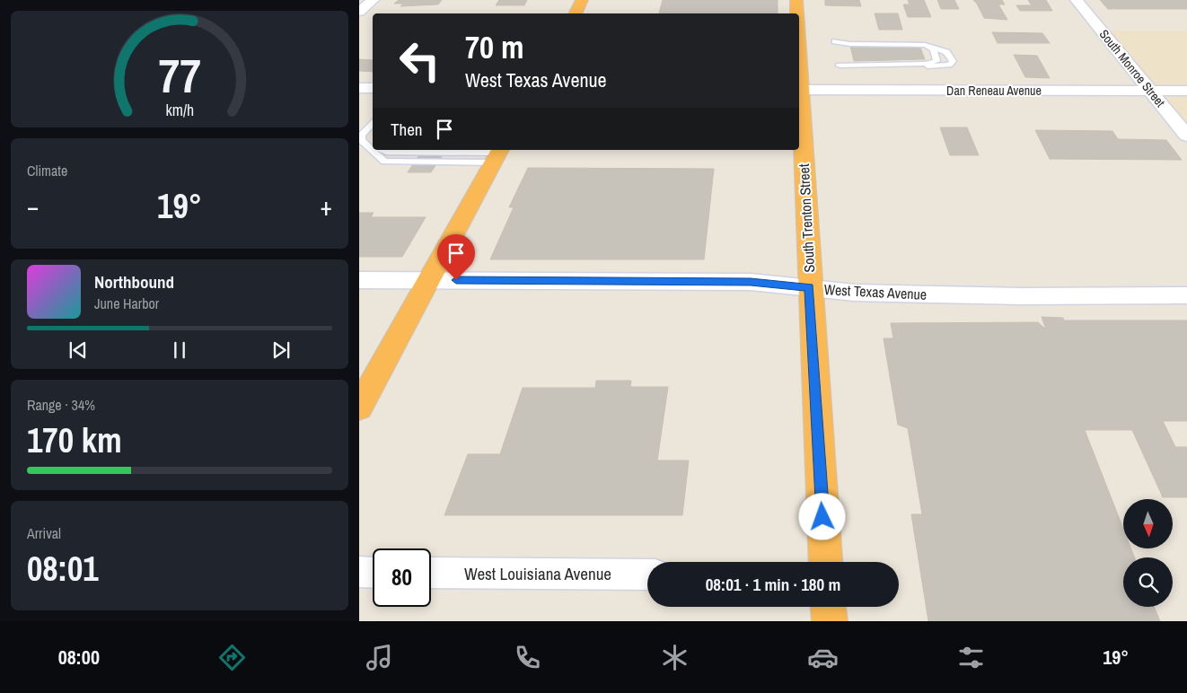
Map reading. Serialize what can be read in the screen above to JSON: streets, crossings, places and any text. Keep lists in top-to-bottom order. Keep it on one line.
{"streets":{"highway":["South Trenton Street"],"street":["South Monroe Street","Dan Reneau Avenue","West Texas Avenue","West Louisiana Avenue"]},"crossings":[["South Monroe Street","Dan Reneau Avenue"],["South Trenton Street","West Texas Avenue"]],"north":"bottom","page":{"turn":["70 m","West Texas Avenue"],"then":"Then","tile":["Climate",["Range · 34%","170 km"],["Arrival","08:01"]],"heat":["−","19°","+"],"song":["Northbound","June Harbor"],"limit":"80","trip":"08:01 · 1 min · 180 m","tabs":["08:00","19°"],"gauge":["77","km/h"]}}
